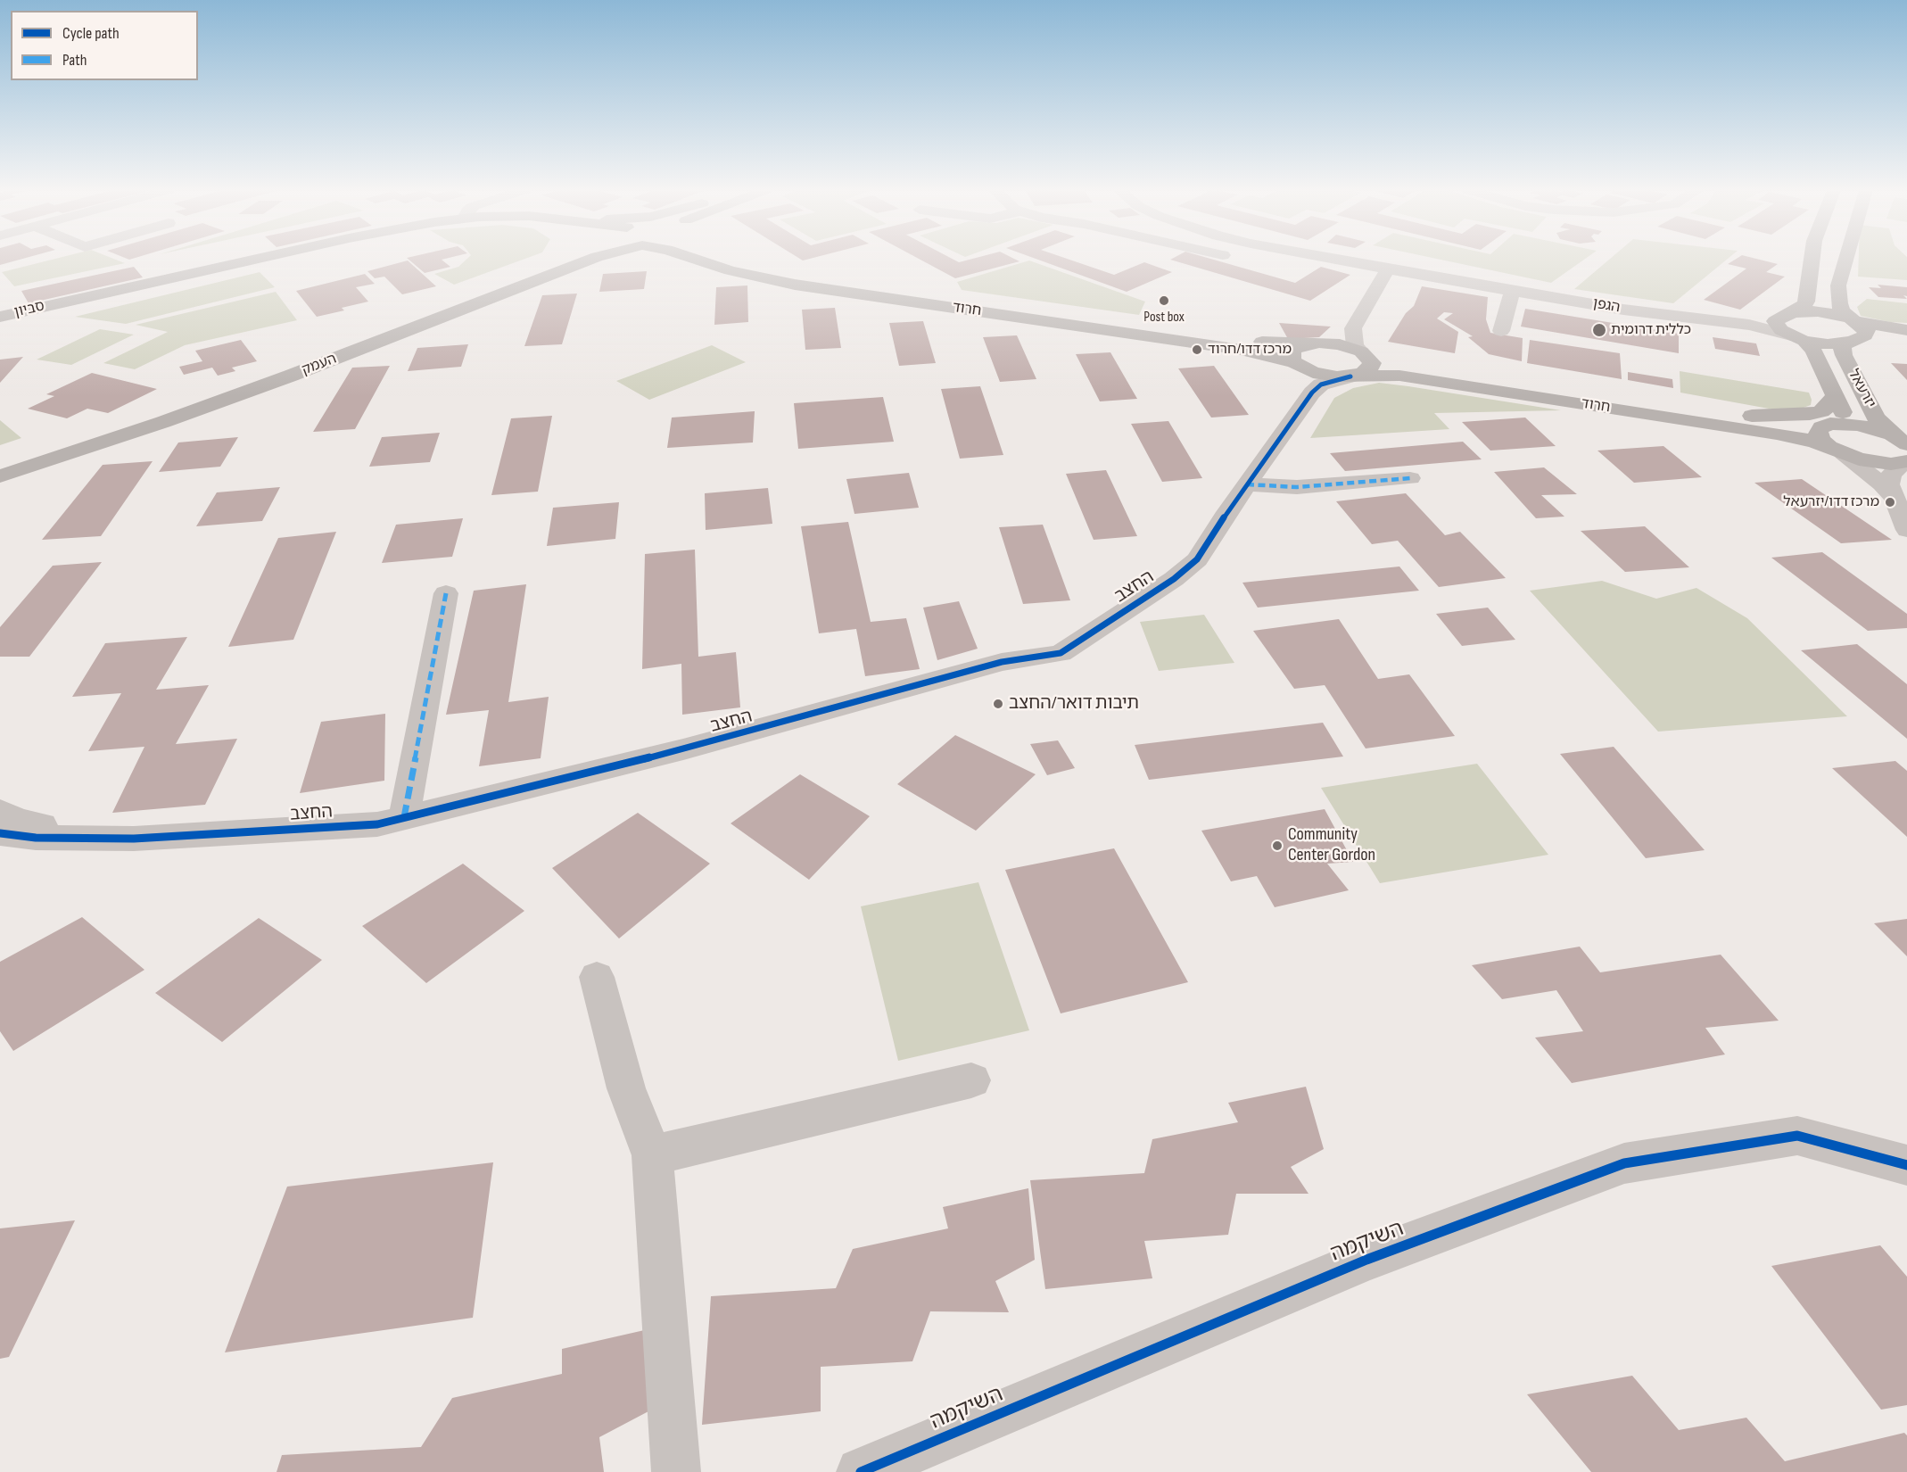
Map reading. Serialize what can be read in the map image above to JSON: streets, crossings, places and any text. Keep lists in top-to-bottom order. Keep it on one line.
{"streets":{"street":["הגפן","סביון","חרוד","העמק","יזרעאל","החצב","השיקמה"]},"crossings":[["הגפן","יזרעאל"],["חרוד","יזרעאל"],["חרוד","החצב"]],"places":["Post box","כללית דרומית","מרכז דדו/חרוד","מרכז דדו/יזרעאל","תיבות דואר/החצב","Community Center Gordon"],"legend":["Cycle path","Path"]}
